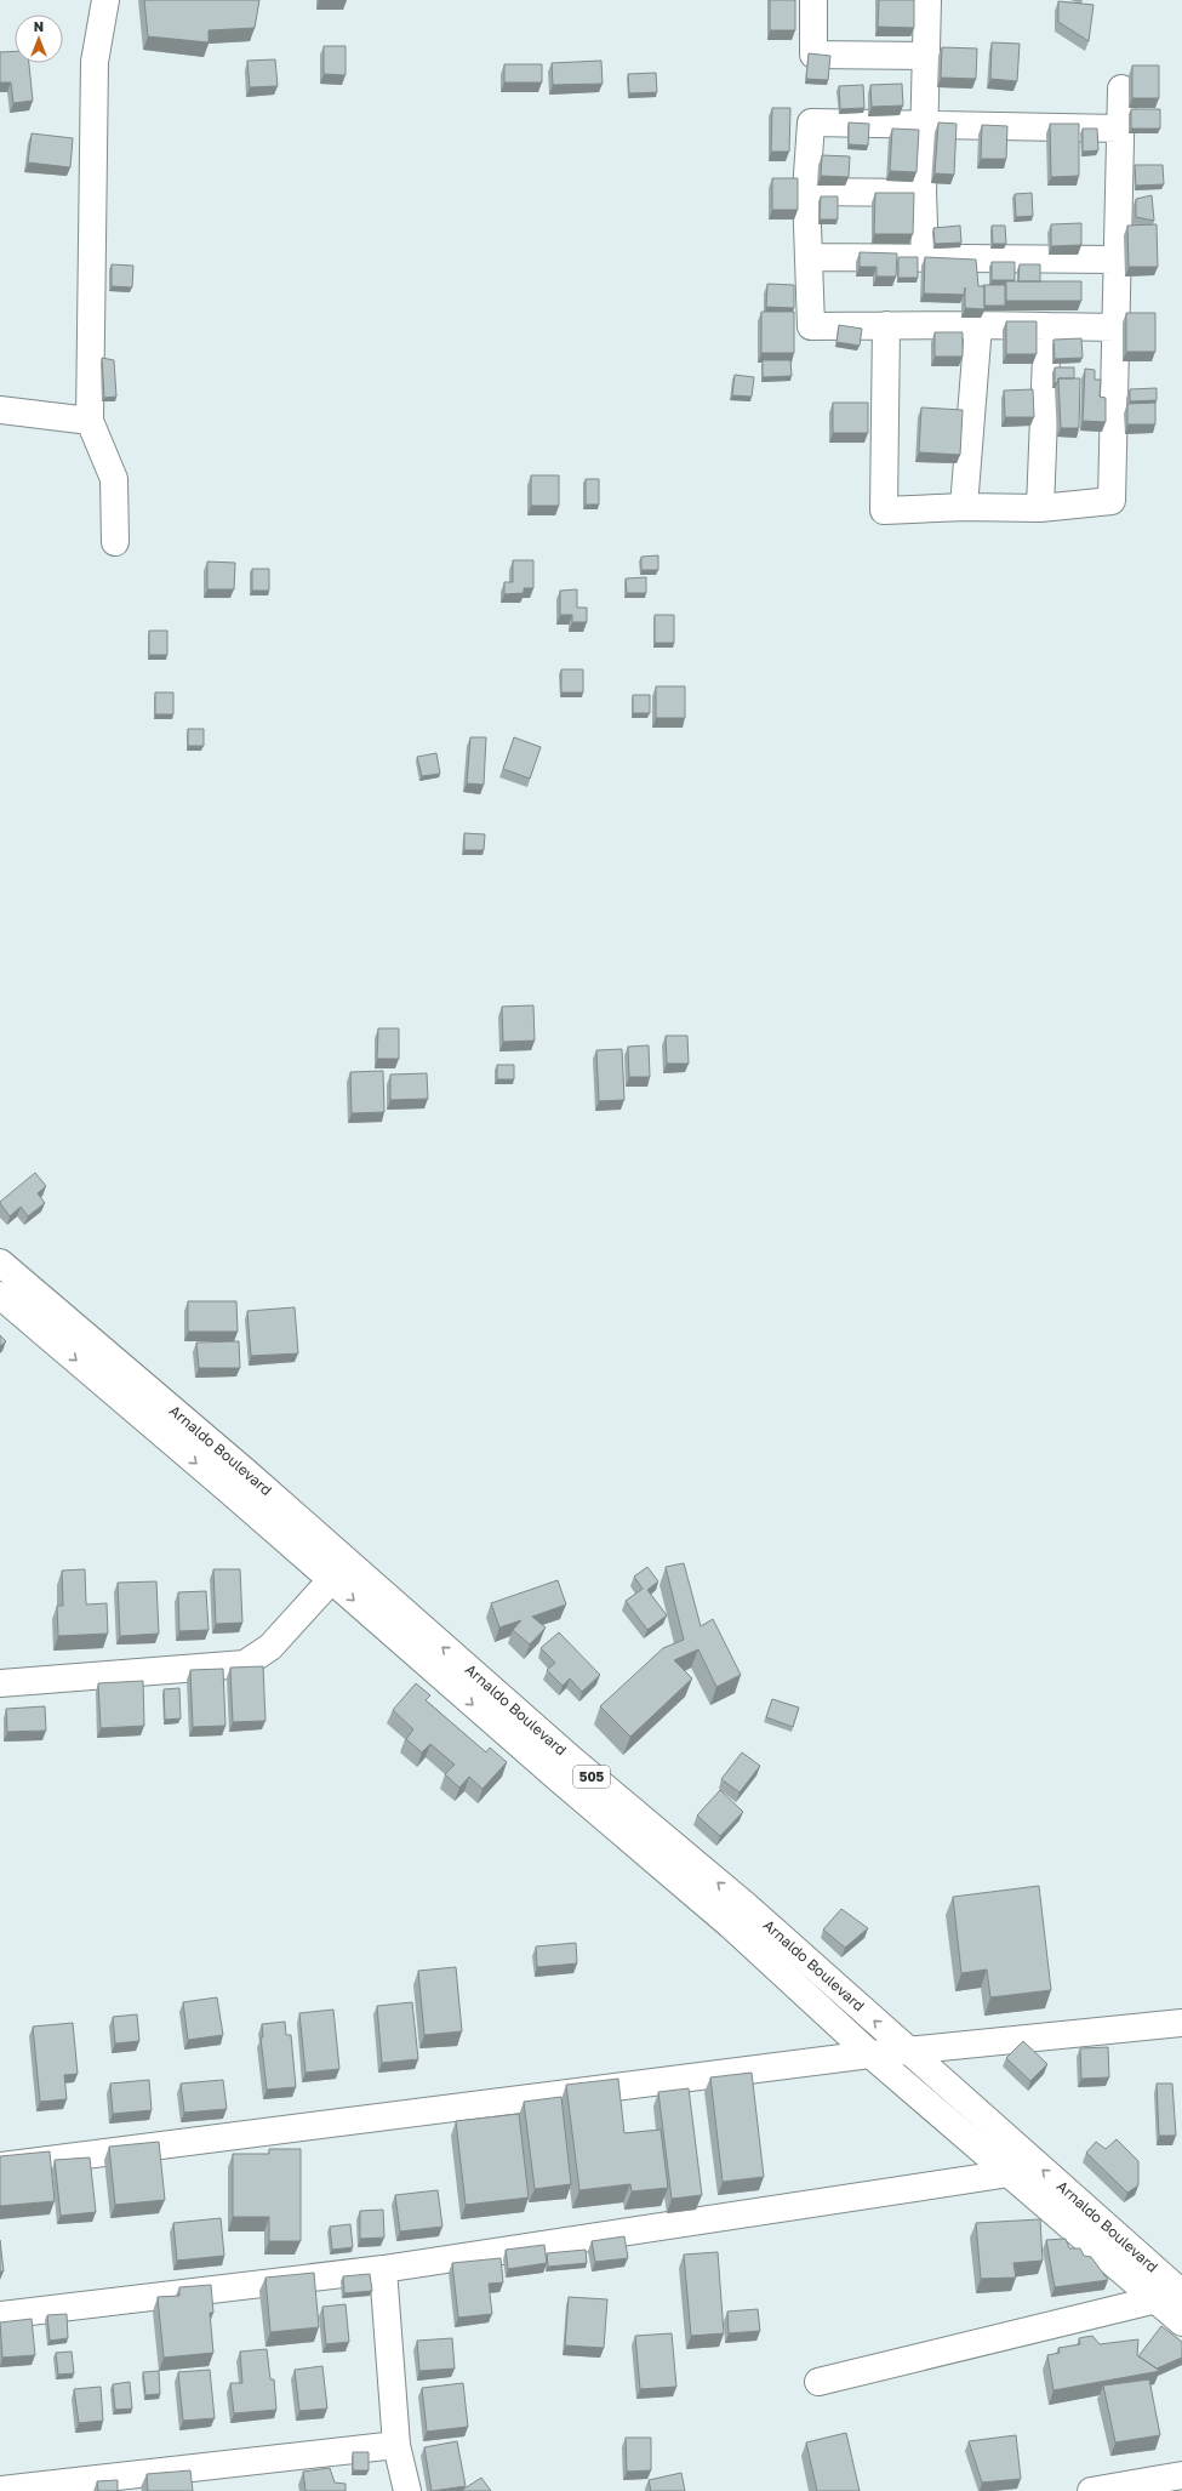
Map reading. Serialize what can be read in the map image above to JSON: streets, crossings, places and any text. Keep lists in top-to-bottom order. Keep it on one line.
{"streets":{"main road":["Arnaldo Boulevard","505"]},"north":"top"}
